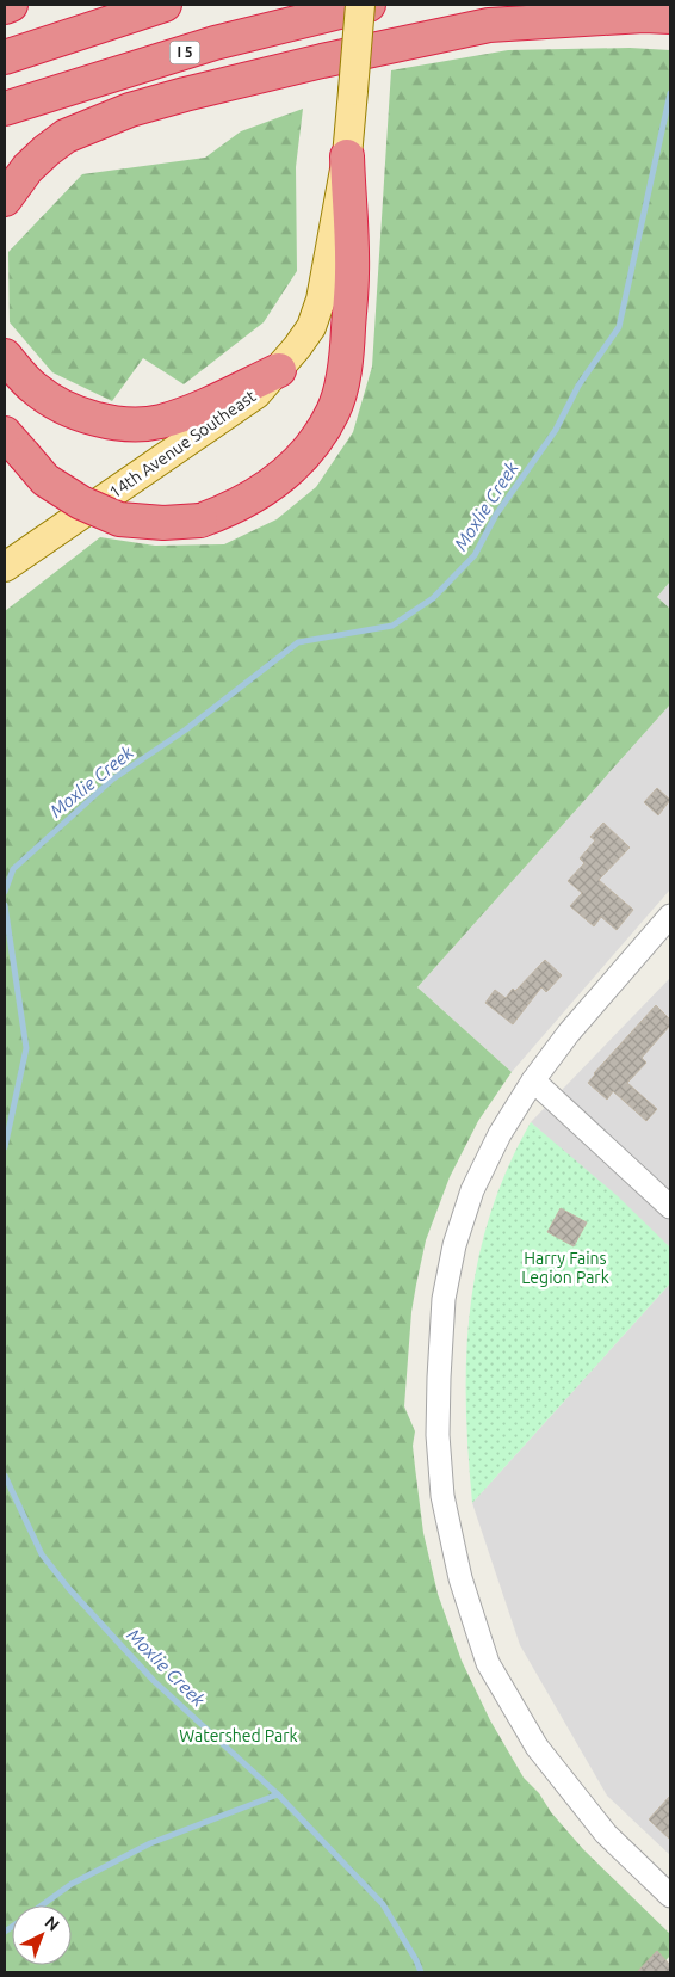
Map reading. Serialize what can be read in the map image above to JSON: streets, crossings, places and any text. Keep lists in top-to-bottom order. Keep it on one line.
{"streets":{"highway":["I 5"],"main road":["14th Avenue Southeast"]},"water":["Moxlie Creek"],"parks":["Harry Fains Legion Park","Watershed Park"],"north":"top right"}
